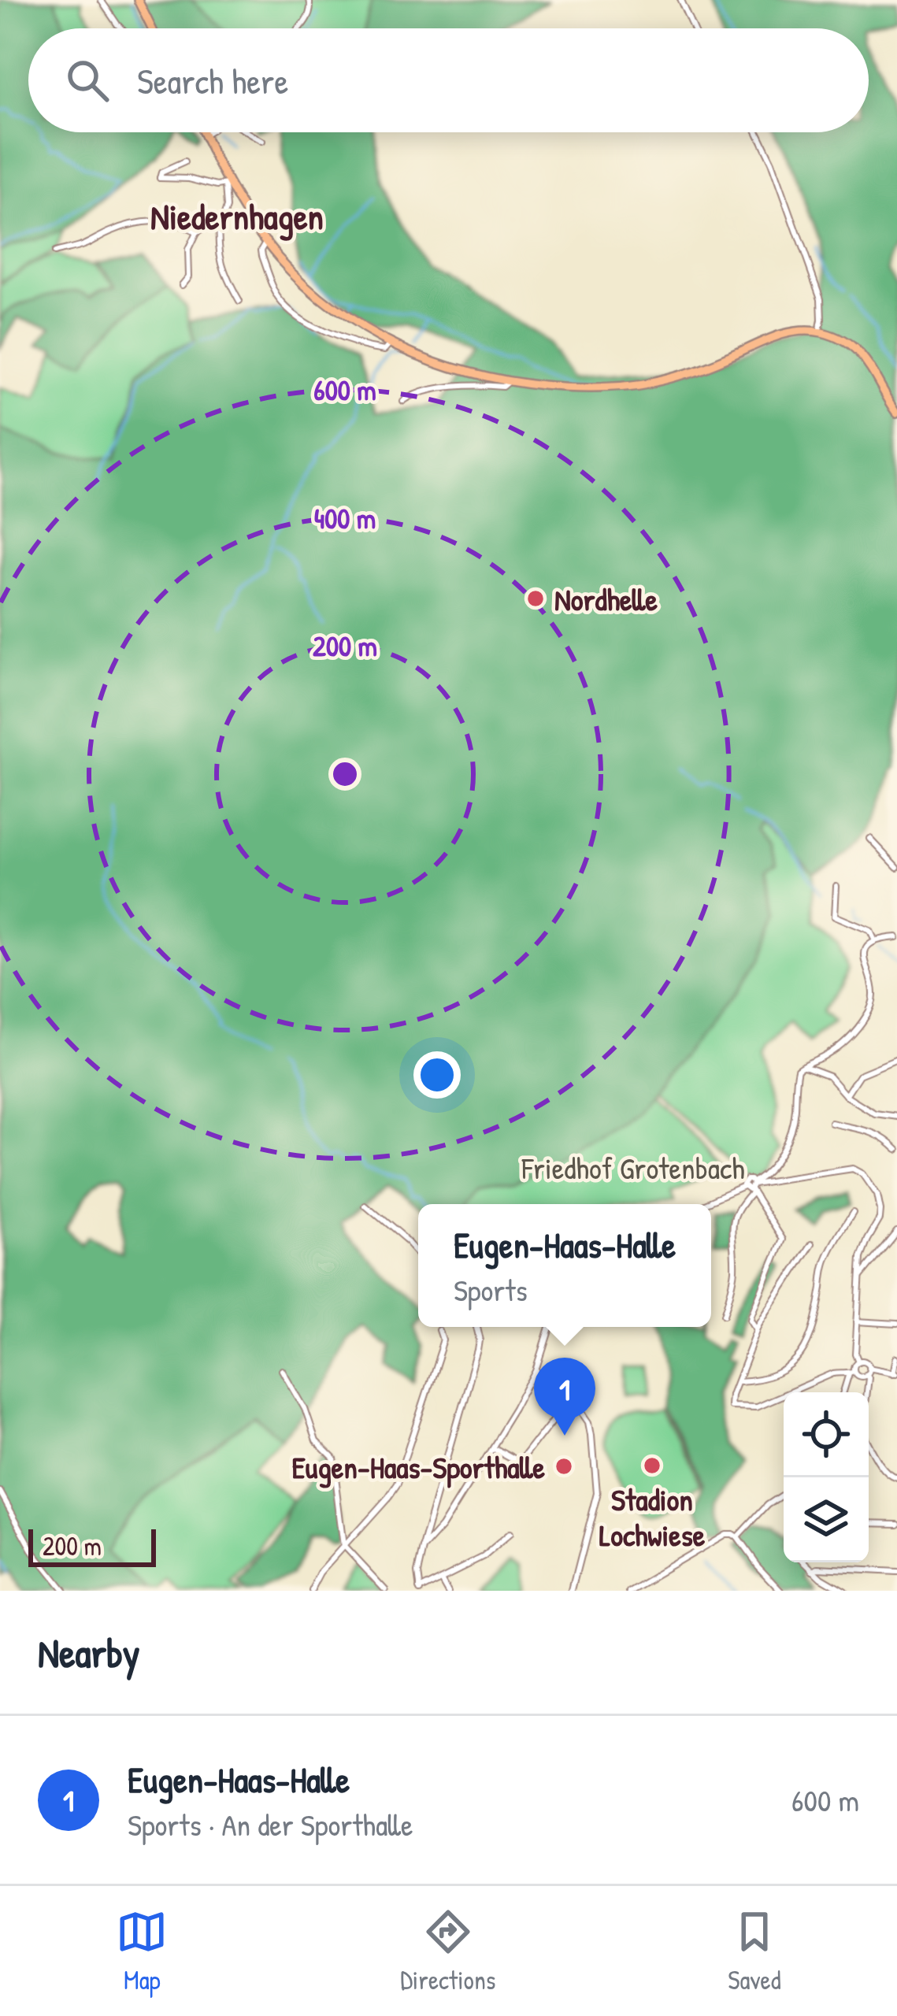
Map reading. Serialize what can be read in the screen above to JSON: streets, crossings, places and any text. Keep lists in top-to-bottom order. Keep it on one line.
{"districts":["Niedernhagen"],"parks":["Friedhof Grotenbach"],"places":["Nordhelle","Stadion Lochwiese","Eugen-Haas-Sporthalle"],"scale_bar":"200 m","page":{"search":"Search here","popup":["Eugen-Haas-Halle","Sports"],"pins":"1","scale":"200 m","heading":"Nearby","list":[{"mark":"1","name":"Eugen-Haas-Halle","note":"Sports · An der Sporthalle","value":"600 m"}],"nav":["Map","Directions","Saved"]},"rings":["600 m","400 m","200 m"]}
